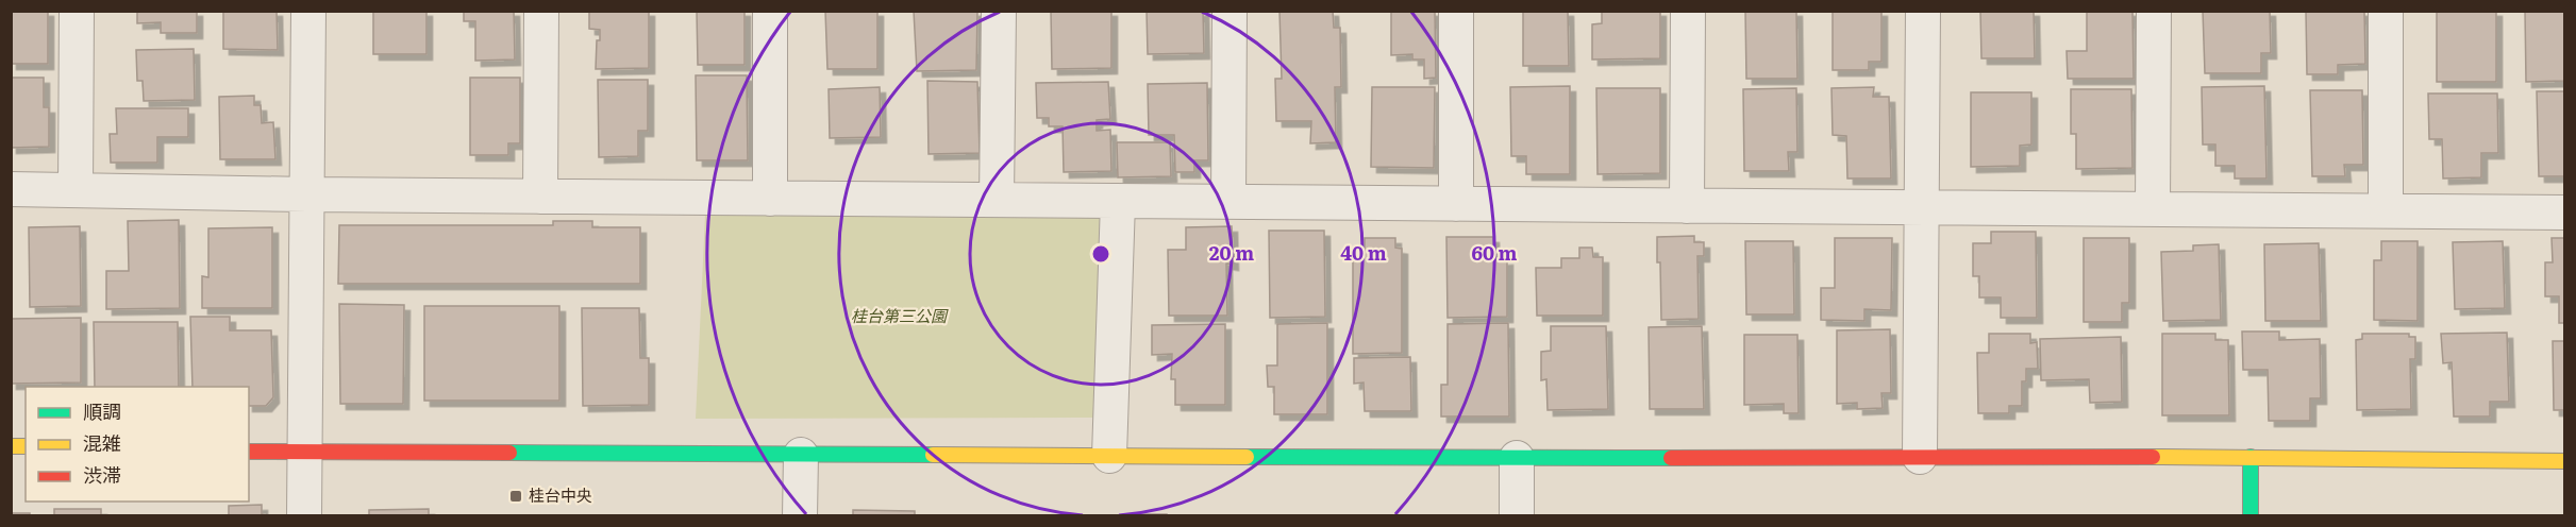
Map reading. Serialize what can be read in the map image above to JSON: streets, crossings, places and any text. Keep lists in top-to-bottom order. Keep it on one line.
{"parks":["桂台第三公園"],"places":{"transit":["桂台中央"]},"legend":["順調","混雑","渋滞"],"rings":["20 m","40 m","60 m"]}
